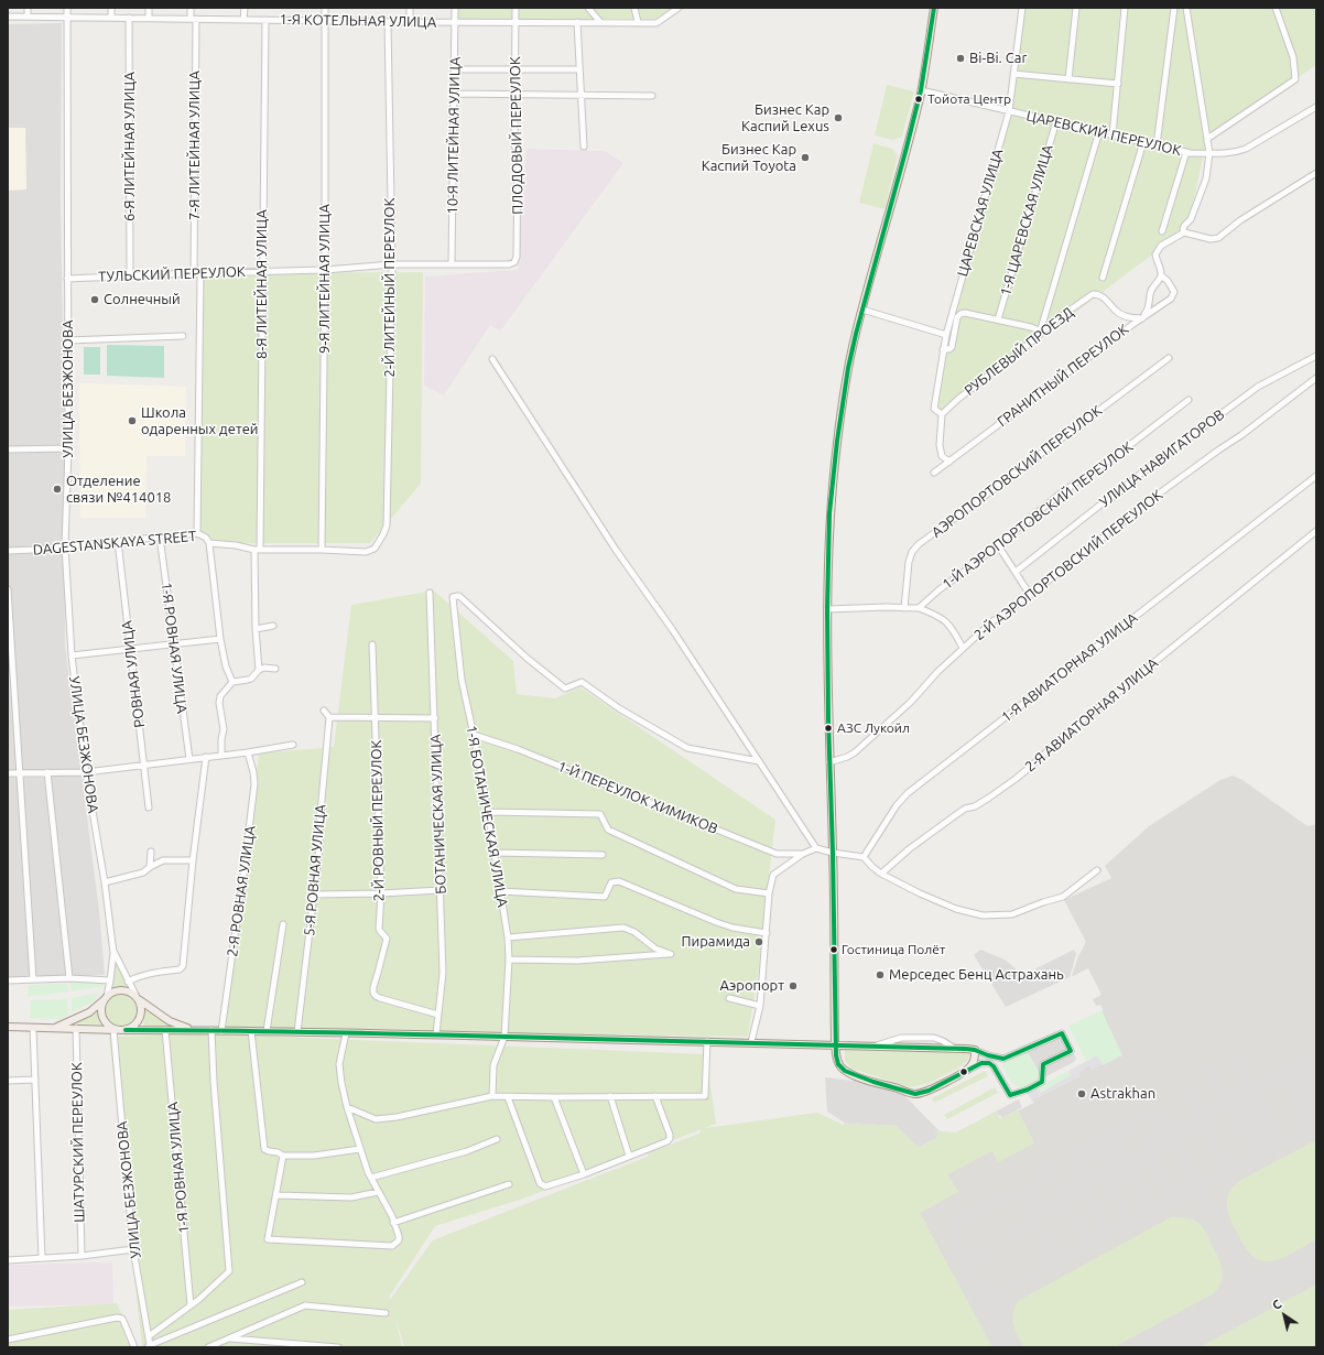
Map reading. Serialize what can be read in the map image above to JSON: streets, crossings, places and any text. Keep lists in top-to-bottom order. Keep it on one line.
{"streets":{"street":["1-Я КОТЕЛЬНАЯ УЛИЦА","ЦАРЕВСКИЙ ПЕРЕУЛОК","10-Я ЛИТЕЙНАЯ УЛИЦА","ПЛОДОВЫЙ ПЕРЕУЛОК","7-Я ЛИТЕЙНАЯ УЛИЦА","6-Я ЛИТЕЙНАЯ УЛИЦА","ЦАРЕВСКАЯ УЛИЦА","1-Я ЦАРЕВСКАЯ УЛИЦА","ТУЛЬСКИЙ ПЕРЕУЛОК","9-Я ЛИТЕЙНАЯ УЛИЦА","8-Я ЛИТЕЙНАЯ УЛИЦА","2-Й ЛИТЕЙНЫЙ ПЕРЕУЛОК","РУБЛЕВЫЙ ПРОЕЗД","ГРАНИТНЫЙ ПЕРЕУЛОК","УЛИЦА БЕЗЖОНОВА","УЛИЦА НАВИГАТОРОВ","АЭРОПОРТОВСКИЙ ПЕРЕУЛОК","1-Й АЭРОПОРТОВСКИЙ ПЕРЕУЛОК","DAGESTANSKAYA STREET","2-Й АЭРОПОРТОВСКИЙ ПЕРЕУЛОК","1-Я РОВНАЯ УЛИЦА","1-Я АВИАТОРНАЯ УЛИЦА","РОВНАЯ УЛИЦА","2-Я АВИАТОРНАЯ УЛИЦА","1-Й ПЕРЕУЛОК ХИМИКОВ","БОТАНИЧЕСКАЯ УЛИЦА","1-Я БОТАНИЧЕСКАЯ УЛИЦА","2-Й РОВНЫЙ ПЕРЕУЛОК","5-Я РОВНАЯ УЛИЦА","2-Я РОВНАЯ УЛИЦА","ШАТУРСКИЙ ПЕРЕУЛОК"]},"crossings":[["1-Я КОТЕЛЬНАЯ УЛИЦА","10-Я ЛИТЕЙНАЯ УЛИЦА"],["1-Я КОТЕЛЬНАЯ УЛИЦА","ПЛОДОВЫЙ ПЕРЕУЛОК"],["1-Я КОТЕЛЬНАЯ УЛИЦА","7-Я ЛИТЕЙНАЯ УЛИЦА"],["1-Я КОТЕЛЬНАЯ УЛИЦА","6-Я ЛИТЕЙНАЯ УЛИЦА"],["1-Я КОТЕЛЬНАЯ УЛИЦА","9-Я ЛИТЕЙНАЯ УЛИЦА"],["1-Я КОТЕЛЬНАЯ УЛИЦА","8-Я ЛИТЕЙНАЯ УЛИЦА"],["1-Я КОТЕЛЬНАЯ УЛИЦА","2-Й ЛИТЕЙНЫЙ ПЕРЕУЛОК"],["1-Я КОТЕЛЬНАЯ УЛИЦА","УЛИЦА БЕЗЖОНОВА"],["ЦАРЕВСКИЙ ПЕРЕУЛОК","ЦАРЕВСКАЯ УЛИЦА"],["ЦАРЕВСКИЙ ПЕРЕУЛОК","1-Я ЦАРЕВСКАЯ УЛИЦА"],["10-Я ЛИТЕЙНАЯ УЛИЦА","ТУЛЬСКИЙ ПЕРЕУЛОК"],["ПЛОДОВЫЙ ПЕРЕУЛОК","ТУЛЬСКИЙ ПЕРЕУЛОК"],["7-Я ЛИТЕЙНАЯ УЛИЦА","ТУЛЬСКИЙ ПЕРЕУЛОК"],["6-Я ЛИТЕЙНАЯ УЛИЦА","ТУЛЬСКИЙ ПЕРЕУЛОК"],["ЦАРЕВСКАЯ УЛИЦА","РУБЛЕВЫЙ ПРОЕЗД"],["ТУЛЬСКИЙ ПЕРЕУЛОК","9-Я ЛИТЕЙНАЯ УЛИЦА"],["ТУЛЬСКИЙ ПЕРЕУЛОК","8-Я ЛИТЕЙНАЯ УЛИЦА"],["ТУЛЬСКИЙ ПЕРЕУЛОК","2-Й ЛИТЕЙНЫЙ ПЕРЕУЛОК"],["ТУЛЬСКИЙ ПЕРЕУЛОК","УЛИЦА БЕЗЖОНОВА"],["9-Я ЛИТЕЙНАЯ УЛИЦА","DAGESTANSKAYA STREET"],["8-Я ЛИТЕЙНАЯ УЛИЦА","DAGESTANSKAYA STREET"],["2-Й ЛИТЕЙНЫЙ ПЕРЕУЛОК","DAGESTANSKAYA STREET"],["РУБЛЕВЫЙ ПРОЕЗД","ГРАНИТНЫЙ ПЕРЕУЛОК"],["УЛИЦА БЕЗЖОНОВА","DAGESTANSKAYA STREET"],["DAGESTANSKAYA STREET","1-Я РОВНАЯ УЛИЦА"],["DAGESTANSKAYA STREET","РОВНАЯ УЛИЦА"],["1-Й ПЕРЕУЛОК ХИМИКОВ","1-Я БОТАНИЧЕСКАЯ УЛИЦА"],["БОТАНИЧЕСКАЯ УЛИЦА","2-Й РОВНЫЙ ПЕРЕУЛОК"]],"places":["Bi-Bi. Car","Тойота Центр","Бизнес Кар Каспий Lexus","Бизнес Кар Каспий Toyota","Солнечный","Школа одаренных детей","Отделение связи №414018","АЗС Лукойл","Пирамида","Гостиница Полёт","Мерседес Бенц Астрахань","Аэропорт","Astrakhan"],"north":"top left"}
